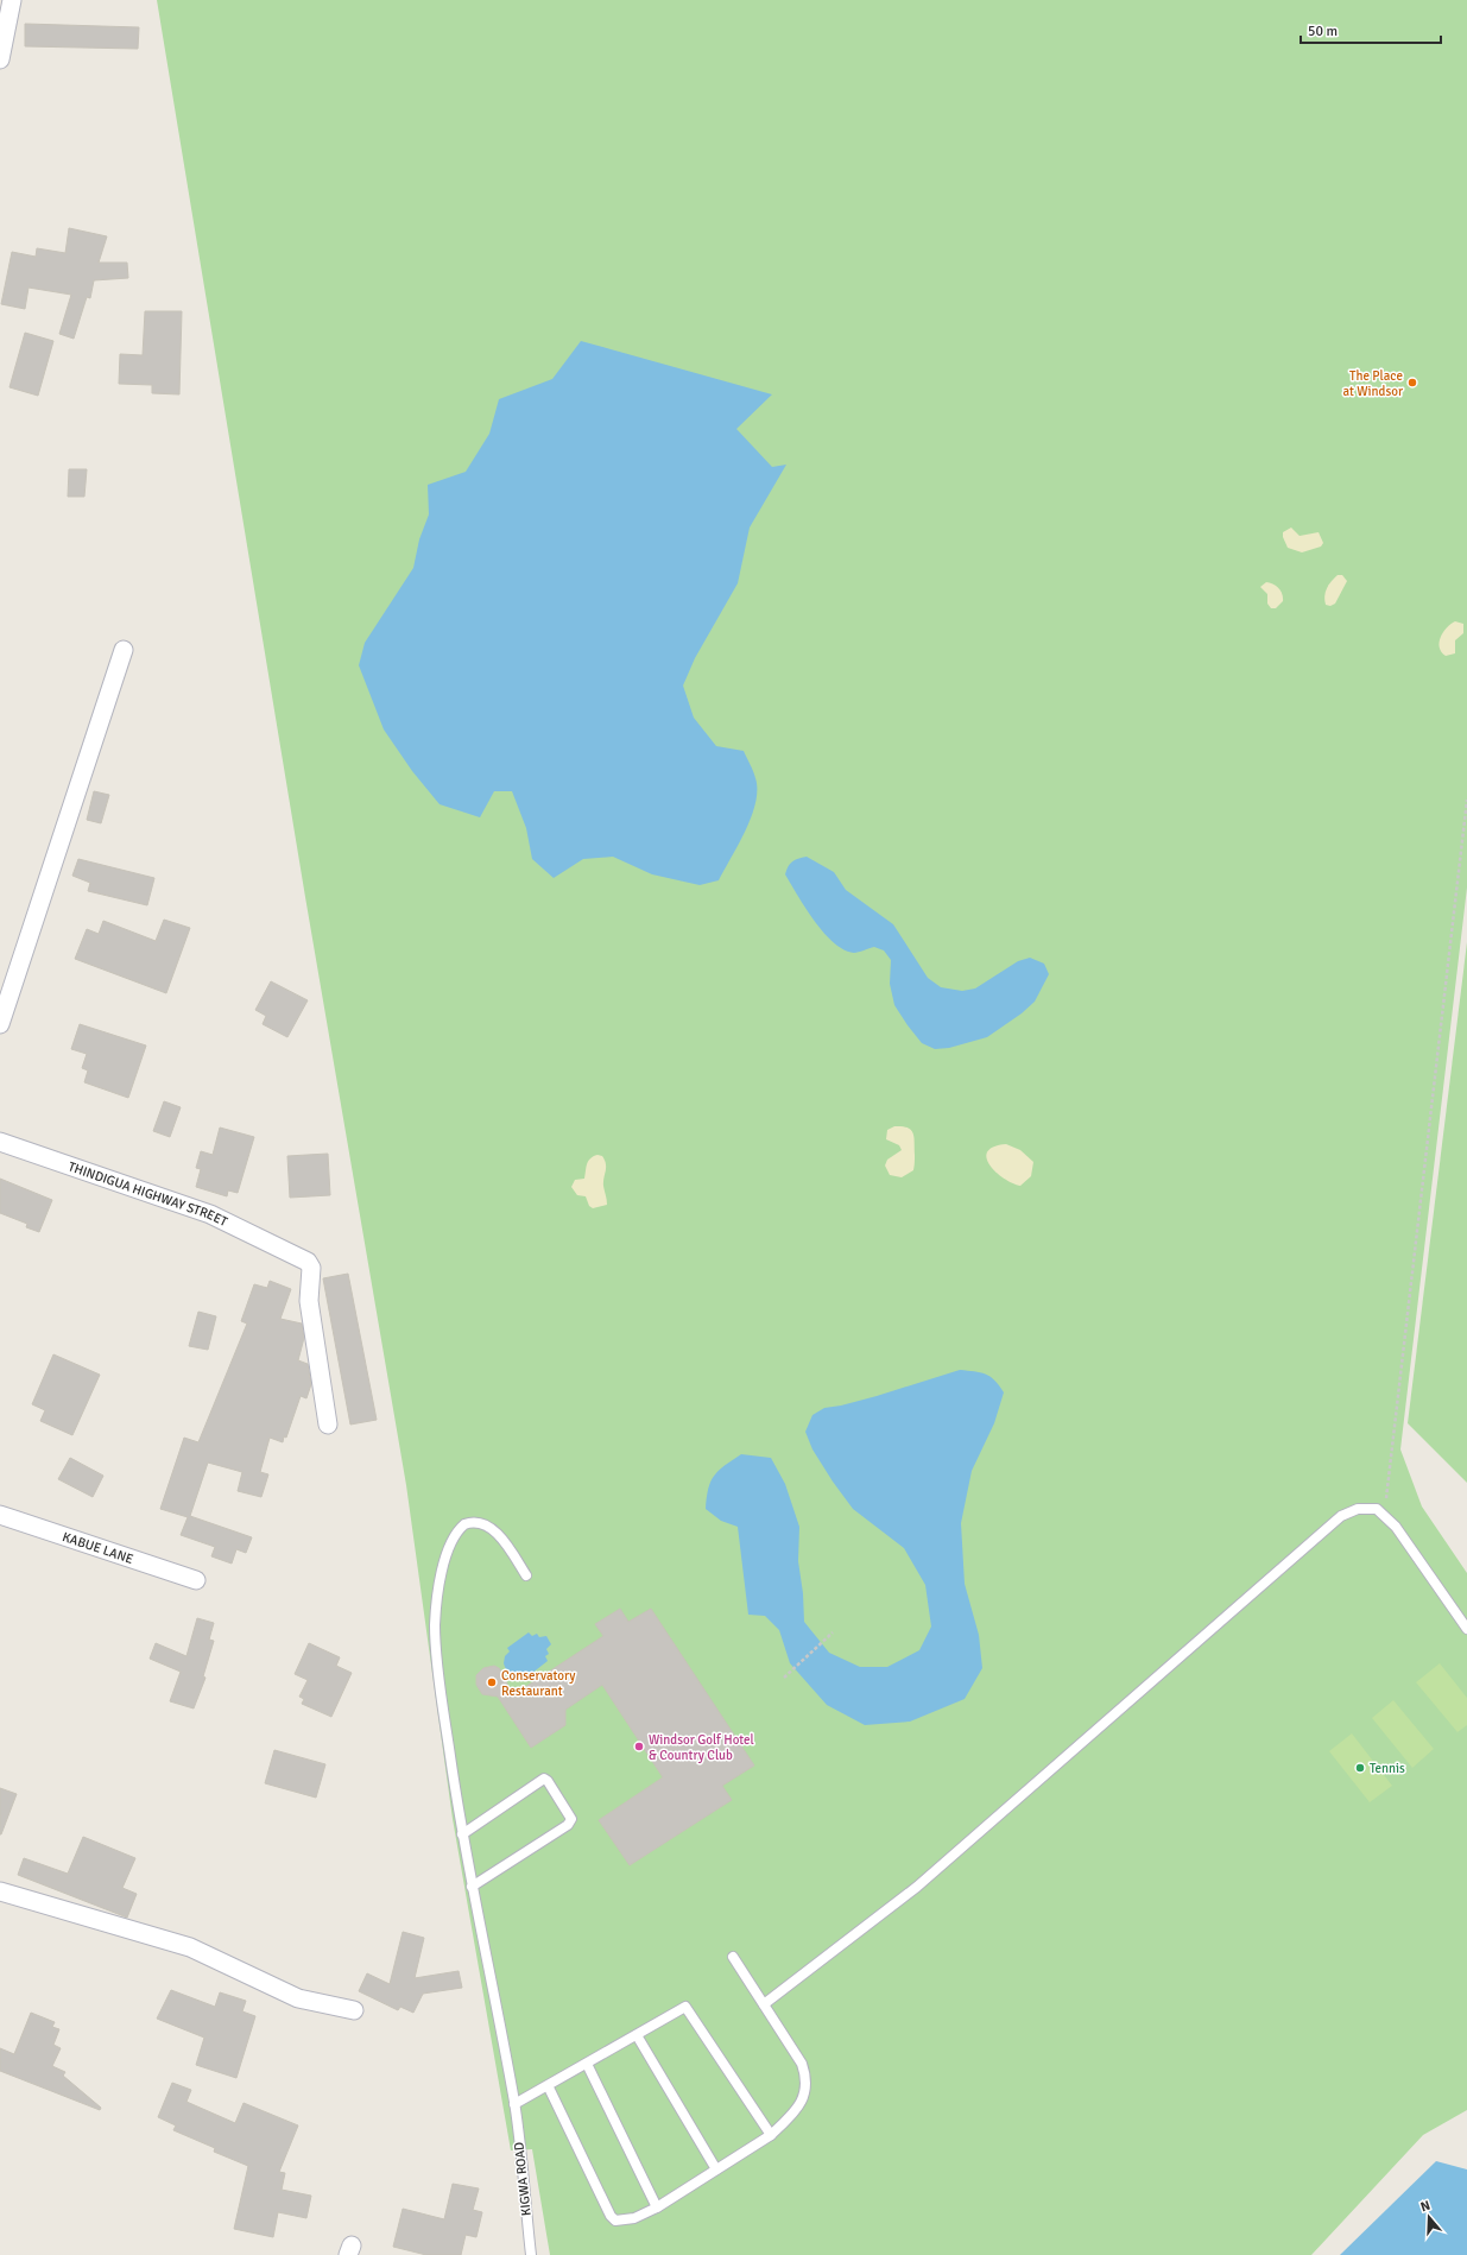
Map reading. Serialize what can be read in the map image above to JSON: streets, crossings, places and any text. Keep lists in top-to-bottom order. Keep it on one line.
{"streets":{"street":["THINDIGUA HIGHWAY STREET","KABUE LANE"],"lane":["KIGWA ROAD"]},"places":["The Place at Windsor","Conservatory Restaurant","Windsor Golf Hotel & Country Club","Tennis"],"scale_bar":"50 m","north":"top"}
